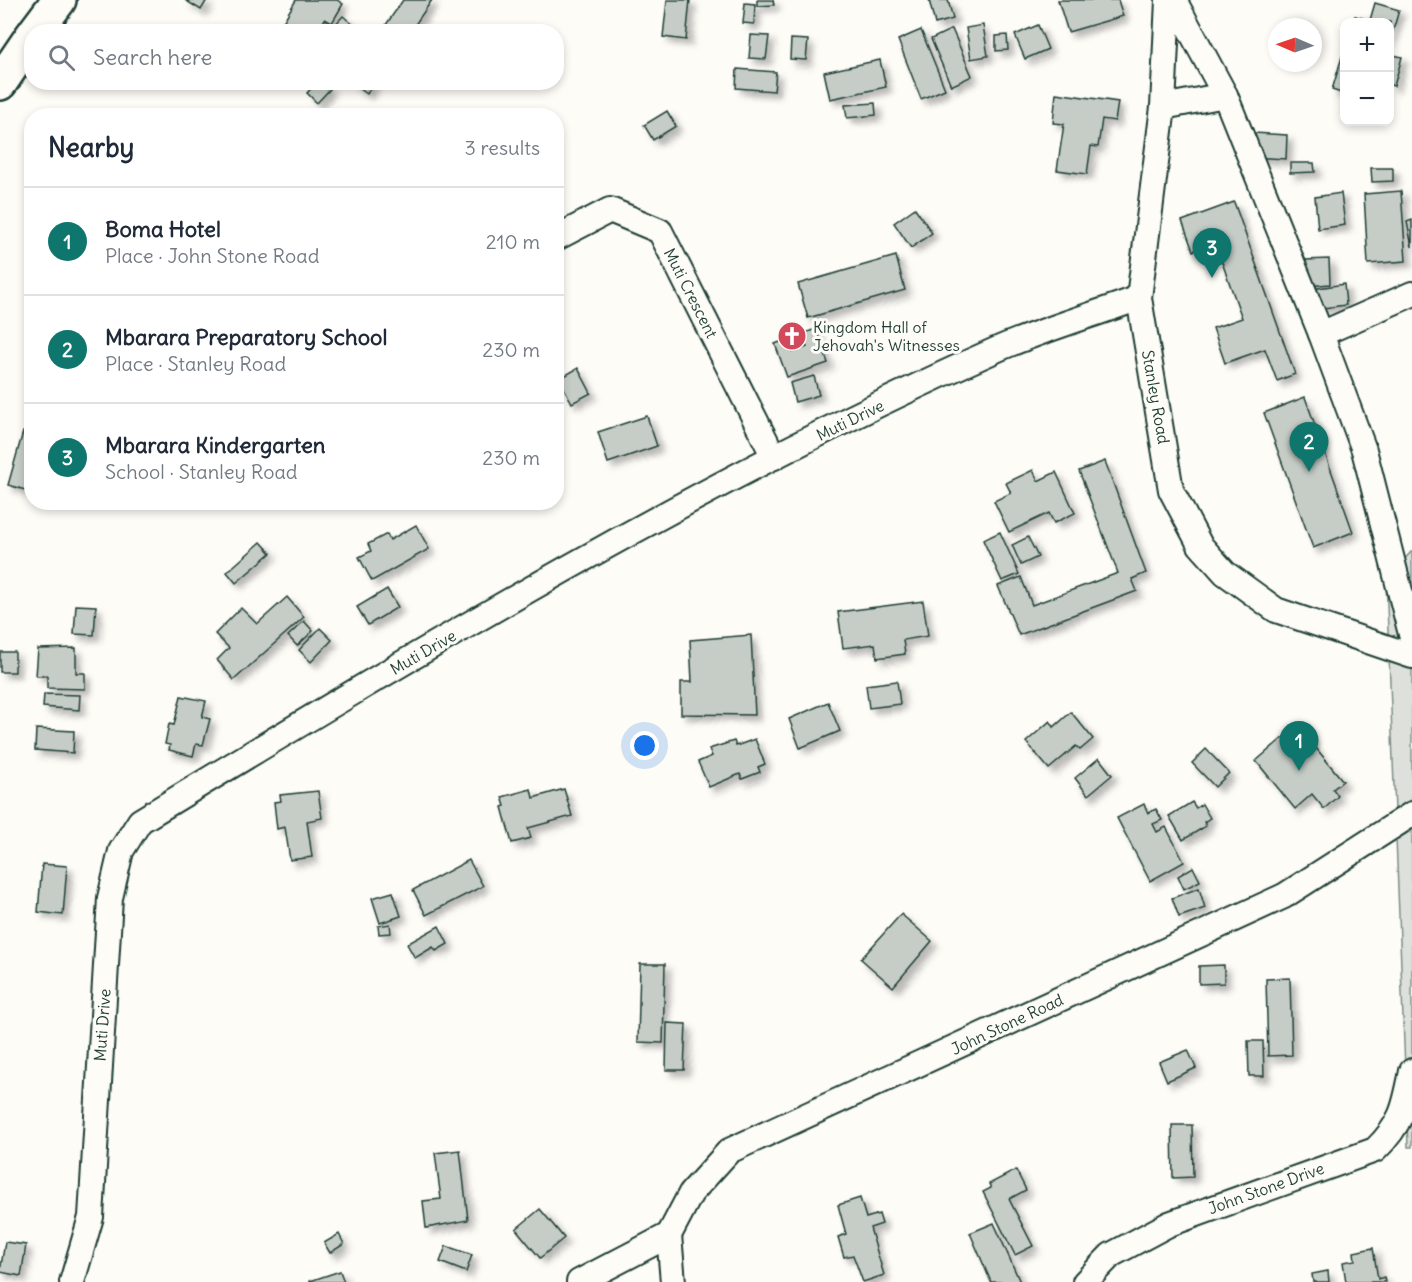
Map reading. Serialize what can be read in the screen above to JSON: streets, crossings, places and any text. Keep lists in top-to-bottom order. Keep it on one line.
{"streets":{"street":["Muti Crescent","Stanley Road","Muti Drive","John Stone Road","John Stone Drive"]},"crossings":[["Muti Crescent","Muti Drive"],["Stanley Road","Muti Drive"]],"places":{"church":["Kingdom Hall of Jehovah's Witnesses"]},"north":"left","page":{"map_buttons":["+","−"],"search":"Search here","heading":["Nearby","3 results"],"list":[{"mark":"1","name":"Boma Hotel","note":"Place · John Stone Road","value":"210 m"},{"mark":"2","name":"Mbarara Preparatory School","note":"Place · Stanley Road","value":"230 m"},{"mark":"3","name":"Mbarara Kindergarten","note":"School · Stanley Road","value":"230 m"}],"pins":["3","2","1"]}}
